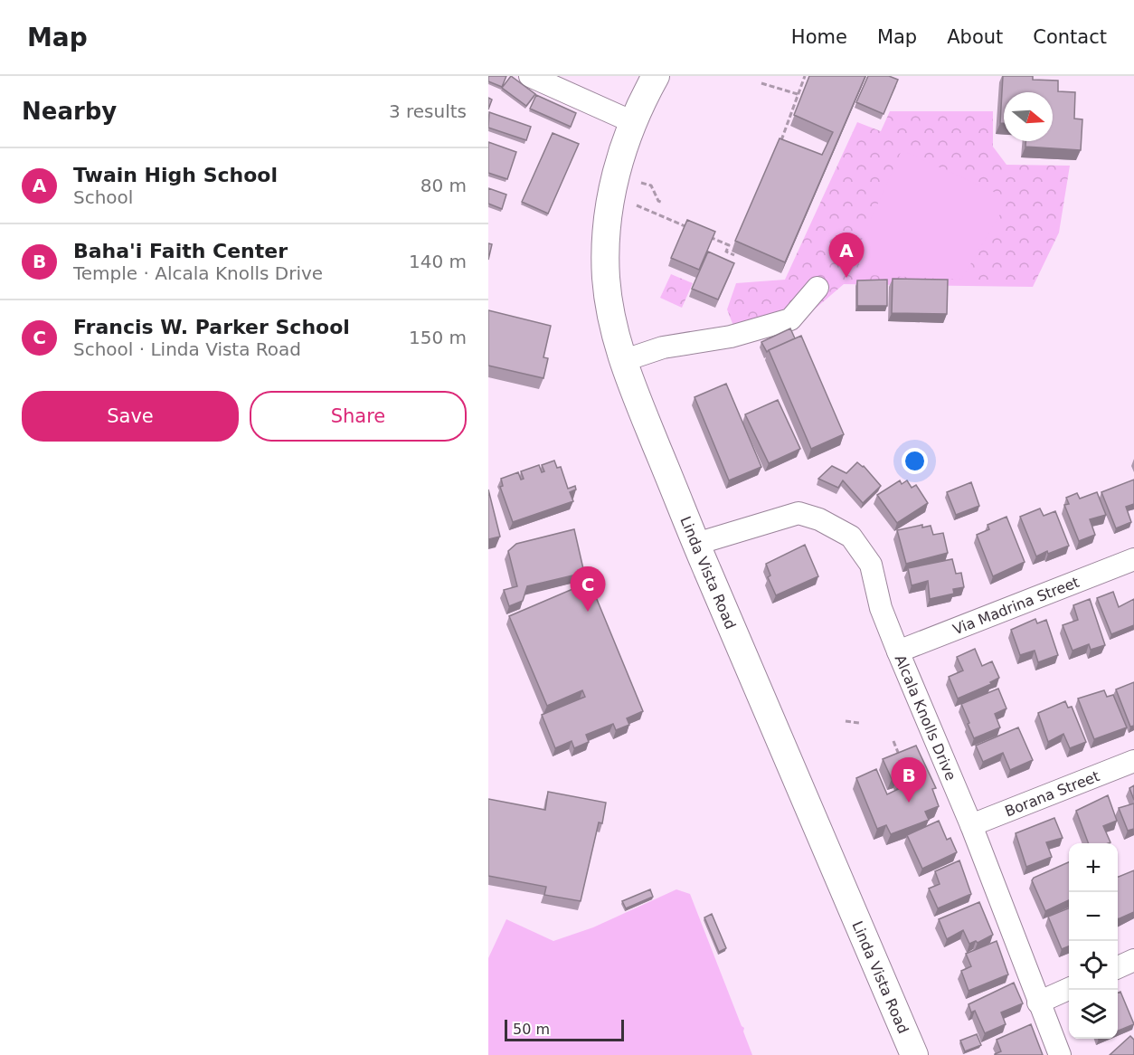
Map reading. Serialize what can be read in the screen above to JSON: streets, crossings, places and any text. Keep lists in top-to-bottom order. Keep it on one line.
{"streets":{"main road":["Linda Vista Road"],"street":["Via Madrina Street","Alcala Knolls Drive","Borana Street"]},"crossings":[["Linda Vista Road","Alcala Knolls Drive"],["Via Madrina Street","Alcala Knolls Drive"],["Alcala Knolls Drive","Borana Street"]],"scale_bar":"50 m","north":"right","page":{"header":"Map","nav":["Home","Map","About","Contact"],"heading":["Nearby","3 results"],"list":[{"mark":"A","name":"Twain High School","note":"School","value":"80 m"},{"mark":"B","name":"Baha'i Faith Center","note":"Temple · Alcala Knolls Drive","value":"140 m"},{"mark":"C","name":"Francis W. Parker School","note":"School · Linda Vista Road","value":"150 m"}],"pins":["A","C","B"],"buttons":["Save","Share"],"map_buttons":["+","−"],"scale":"50 m"}}
